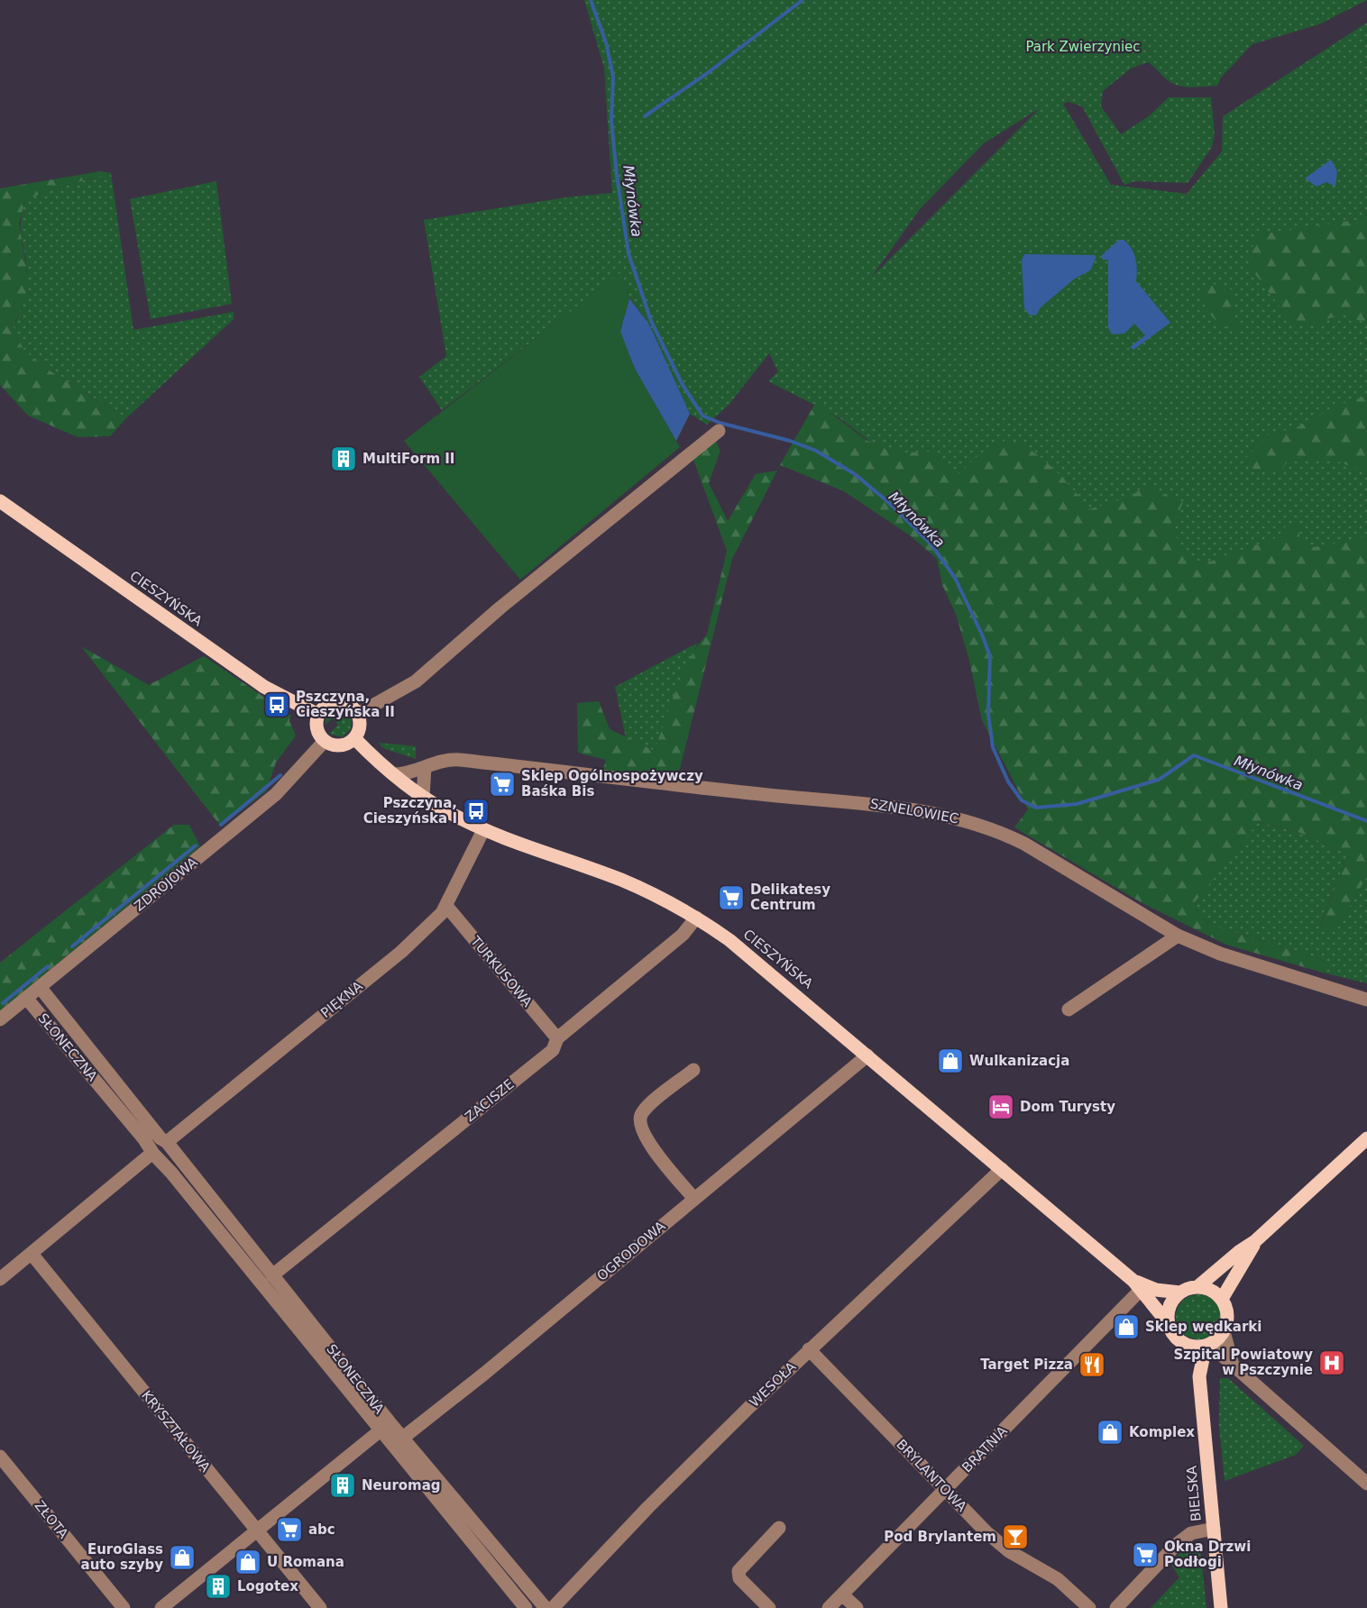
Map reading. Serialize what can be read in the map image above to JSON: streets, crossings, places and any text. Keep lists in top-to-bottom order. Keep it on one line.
{"streets":{"main road":["CIESZYŃSKA","BIELSKA"],"street":["SZNELOWIEC","ZDROJOWA","TURKUSOWA","PIĘKNA","SŁONECZNA","ZACISZE","OGRODOWA","WESOŁA","KRYSZTAŁOWA","BRATNIA","BRYLANTOWA","ZŁOTA"]},"crossings":[["CIESZYŃSKA","SZNELOWIEC"],["CIESZYŃSKA","ZDROJOWA"],["CIESZYŃSKA","PIĘKNA"],["CIESZYŃSKA","ZACISZE"],["CIESZYŃSKA","OGRODOWA"],["CIESZYŃSKA","WESOŁA"],["CIESZYŃSKA","BRATNIA"],["CIESZYŃSKA","BIELSKA"],["ZDROJOWA","SŁONECZNA"],["TURKUSOWA","PIĘKNA"],["TURKUSOWA","ZACISZE"],["PIĘKNA","SŁONECZNA"],["PIĘKNA","KRYSZTAŁOWA"],["SŁONECZNA","ZACISZE"],["SŁONECZNA","OGRODOWA"],["WESOŁA","BRYLANTOWA"],["BRATNIA","BRYLANTOWA"]],"water":["Młynówka"],"parks":["Park Zwierzyniec"],"places":{"building":["MultiForm II","Neuromag","Logotex"],"bus stop":["Pszczyna, Cieszyńska II","Pszczyna, Cieszyńska I"],"supermarket":["Sklep Ogólnospożywczy Baśka Bis","Delikatesy Centrum","abc","Okna Drzwi Podłogi"],"shop":["Wulkanizacja","Sklep wędkarki","Komplex","EuroGlass auto szyby","U Romana"],"hotel":["Dom Turysty"],"hospital":["Szpital Powiatowy w Pszczynie"],"restaurant":["Target Pizza"],"bar":["Pod Brylantem"]}}
